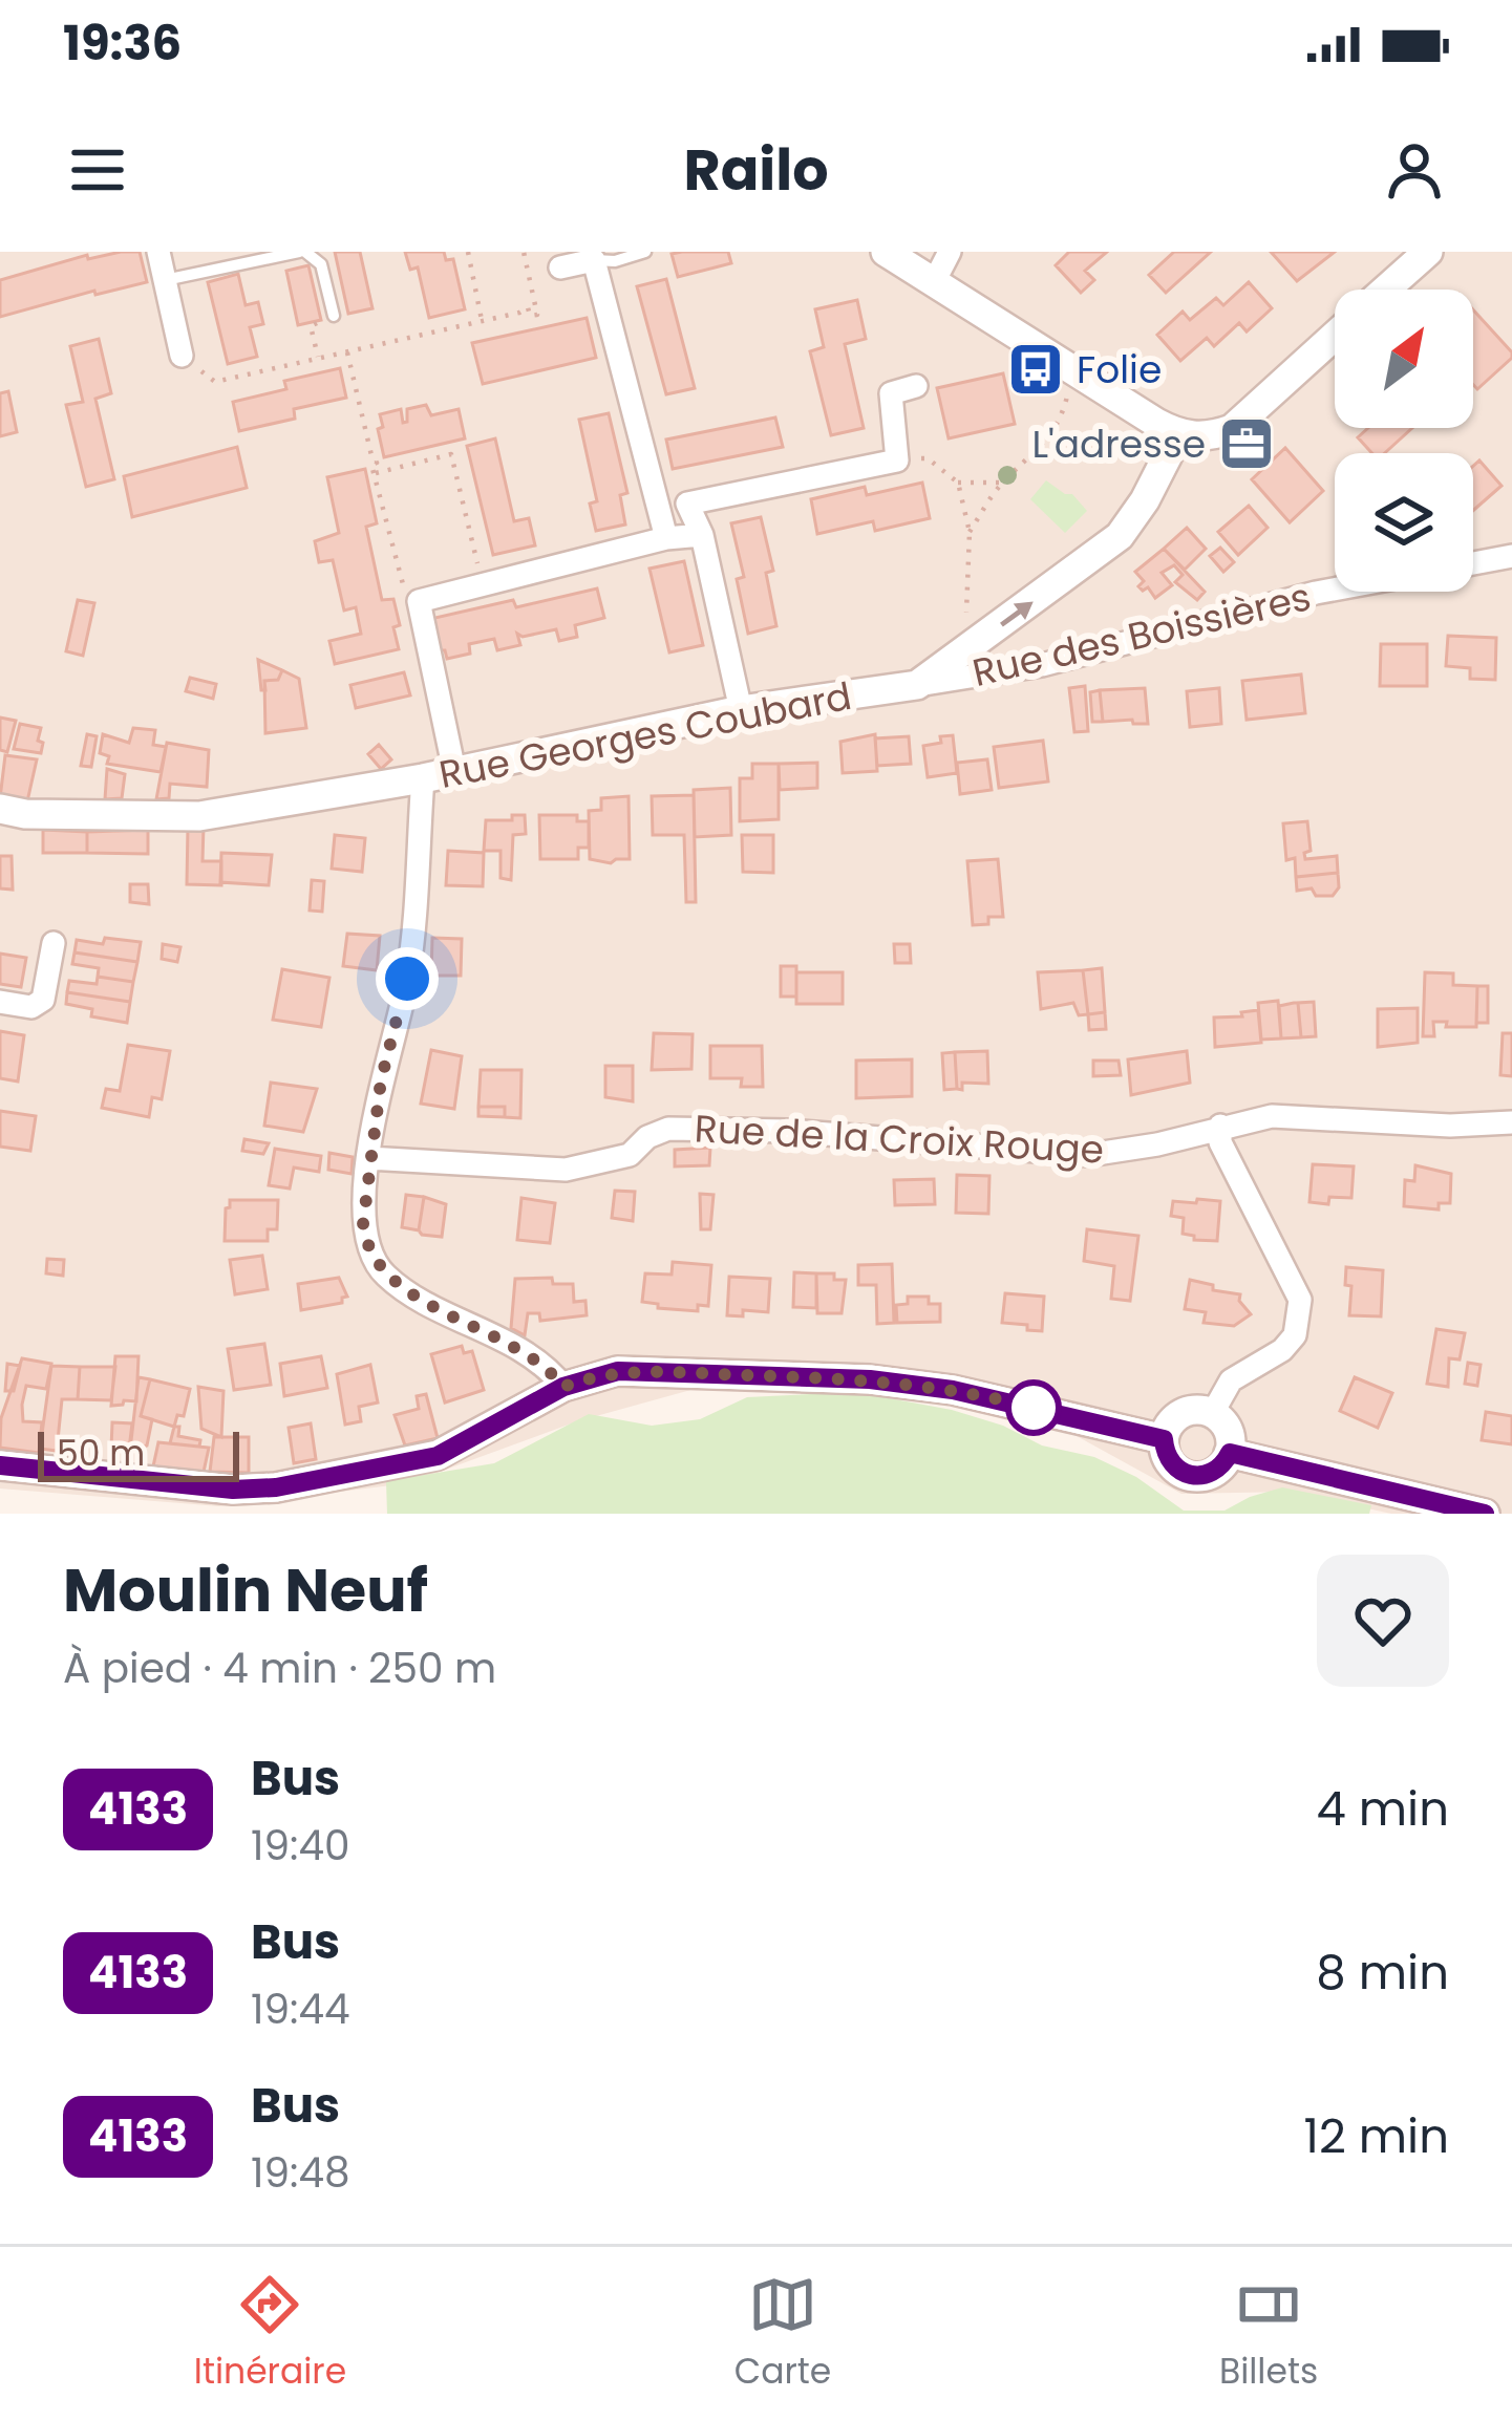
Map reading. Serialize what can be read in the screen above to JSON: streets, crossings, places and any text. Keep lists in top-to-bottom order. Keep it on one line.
{"streets":{"street":["Rue des Boissières","Rue Georges Coubard","Rue de la Croix Rouge"]},"crossings":[["Rue des Boissières","Rue Georges Coubard"]],"places":{"bus stop":["Folie"],"office":["L'adresse"]},"lines":["bus line 4133"],"scale_bar":"50 m","north":"top right","page":{"status":"19:36","header":"Railo","scale":"50 m","heading":["Moulin Neuf","À pied · 4 min · 250 m"],"list":[{"mark":"4133","name":"Bus","note":"19:40","value":"4 min"},{"mark":"4133","name":"Bus","note":"19:44","value":"8 min"},{"mark":"4133","name":"Bus","note":"19:48","value":"12 min"}],"tabs":["Itinéraire","Carte","Billets"]}}
